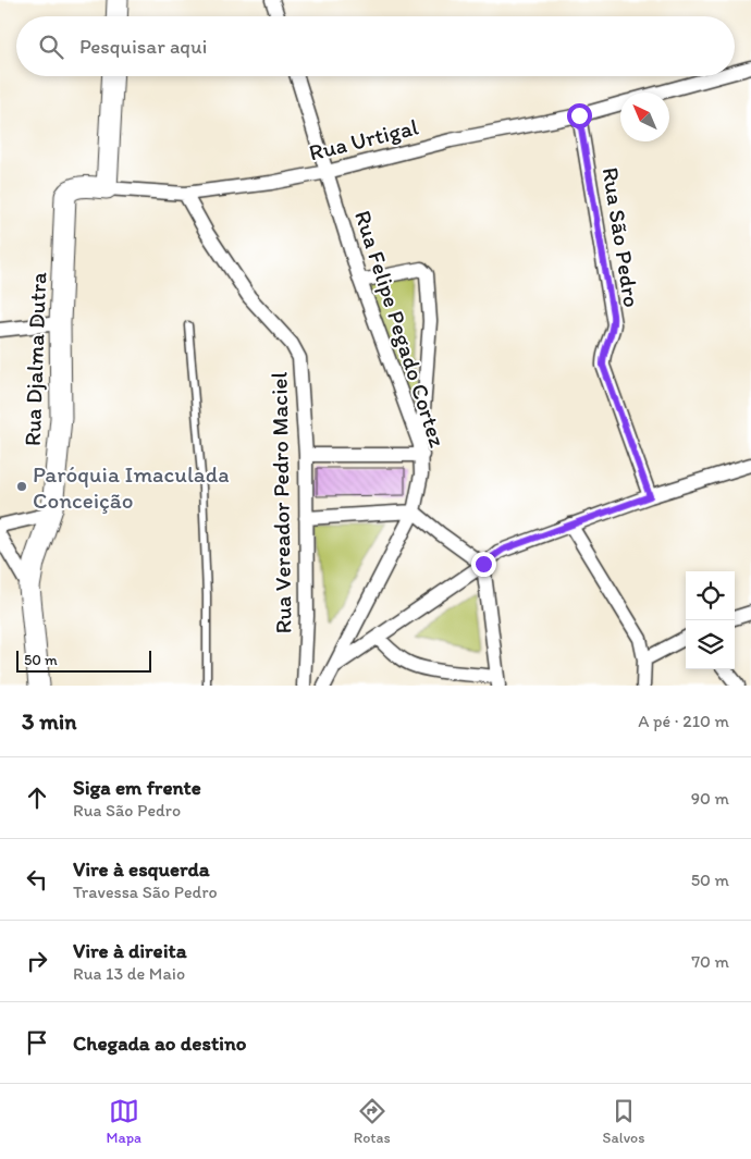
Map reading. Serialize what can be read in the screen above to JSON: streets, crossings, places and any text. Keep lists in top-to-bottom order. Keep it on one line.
{"streets":{"main road":["Rua Djalma Dutra"],"street":["Rua Urtigal","Rua São Pedro","Rua Felipe Pegado Cortez","Rua Vereador Pedro Maciel"]},"crossings":[["Rua Urtigal","Rua São Pedro"],["Rua Urtigal","Rua Felipe Pegado Cortez"],["Rua Urtigal","Rua Djalma Dutra"],["Rua Urtigal","Rua Vereador Pedro Maciel"]],"places":["Paróquia Imaculada Conceição"],"scale_bar":"50 m","north":"top left","page":{"search":"Pesquisar aqui","scale":"50 m","heading":["3 min","A pé · 210 m"],"list":[["Siga em frente","Rua São Pedro","90 m"],["Vire à esquerda","Travessa São Pedro","50 m"],["Vire à direita","Rua 13 de Maio","70 m"],"Chegada ao destino"],"nav":["Mapa","Rotas","Salvos"]}}
